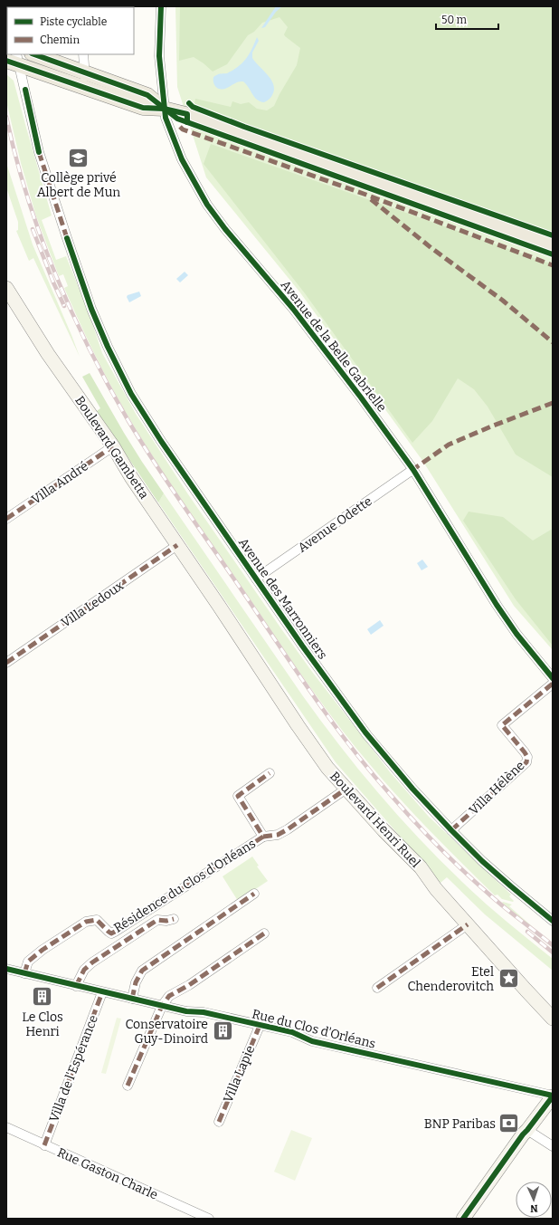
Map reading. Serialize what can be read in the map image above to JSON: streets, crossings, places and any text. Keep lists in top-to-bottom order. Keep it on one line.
{"streets":{"street":["Avenue de la Belle Gabrielle","Boulevard Gambetta","Villa André","Avenue Odette","Avenue des Marronniers","Villa Ledoux","Villa Hélène","Boulevard Henri Ruel","Résidence du Clos d'Orléans","Rue du Clos d'Orléans","Villa de l'Espérance","Villa Lapie","Rue Gaston Charle"]},"crossings":[["Avenue de la Belle Gabrielle","Avenue Odette"],["Boulevard Gambetta","Villa André"],["Boulevard Gambetta","Villa Ledoux"],["Boulevard Gambetta","Boulevard Henri Ruel"],["Avenue Odette","Avenue des Marronniers"],["Avenue des Marronniers","Villa Hélène"],["Boulevard Henri Ruel","Résidence du Clos d'Orléans"],["Résidence du Clos d'Orléans","Rue du Clos d'Orléans"],["Rue du Clos d'Orléans","Villa de l'Espérance"],["Rue du Clos d'Orléans","Villa Lapie"],["Villa de l'Espérance","Rue Gaston Charle"]],"places":{"school or university":["Collège privé Albert de Mun"],"place":["Etel Chenderovitch"],"building":["Le Clos Henri","Conservatoire Guy-Dinoird"],"bank":["BNP Paribas"]},"legend":["Piste cyclable","Chemin"],"scale_bar":"50 m","north":"bottom"}
